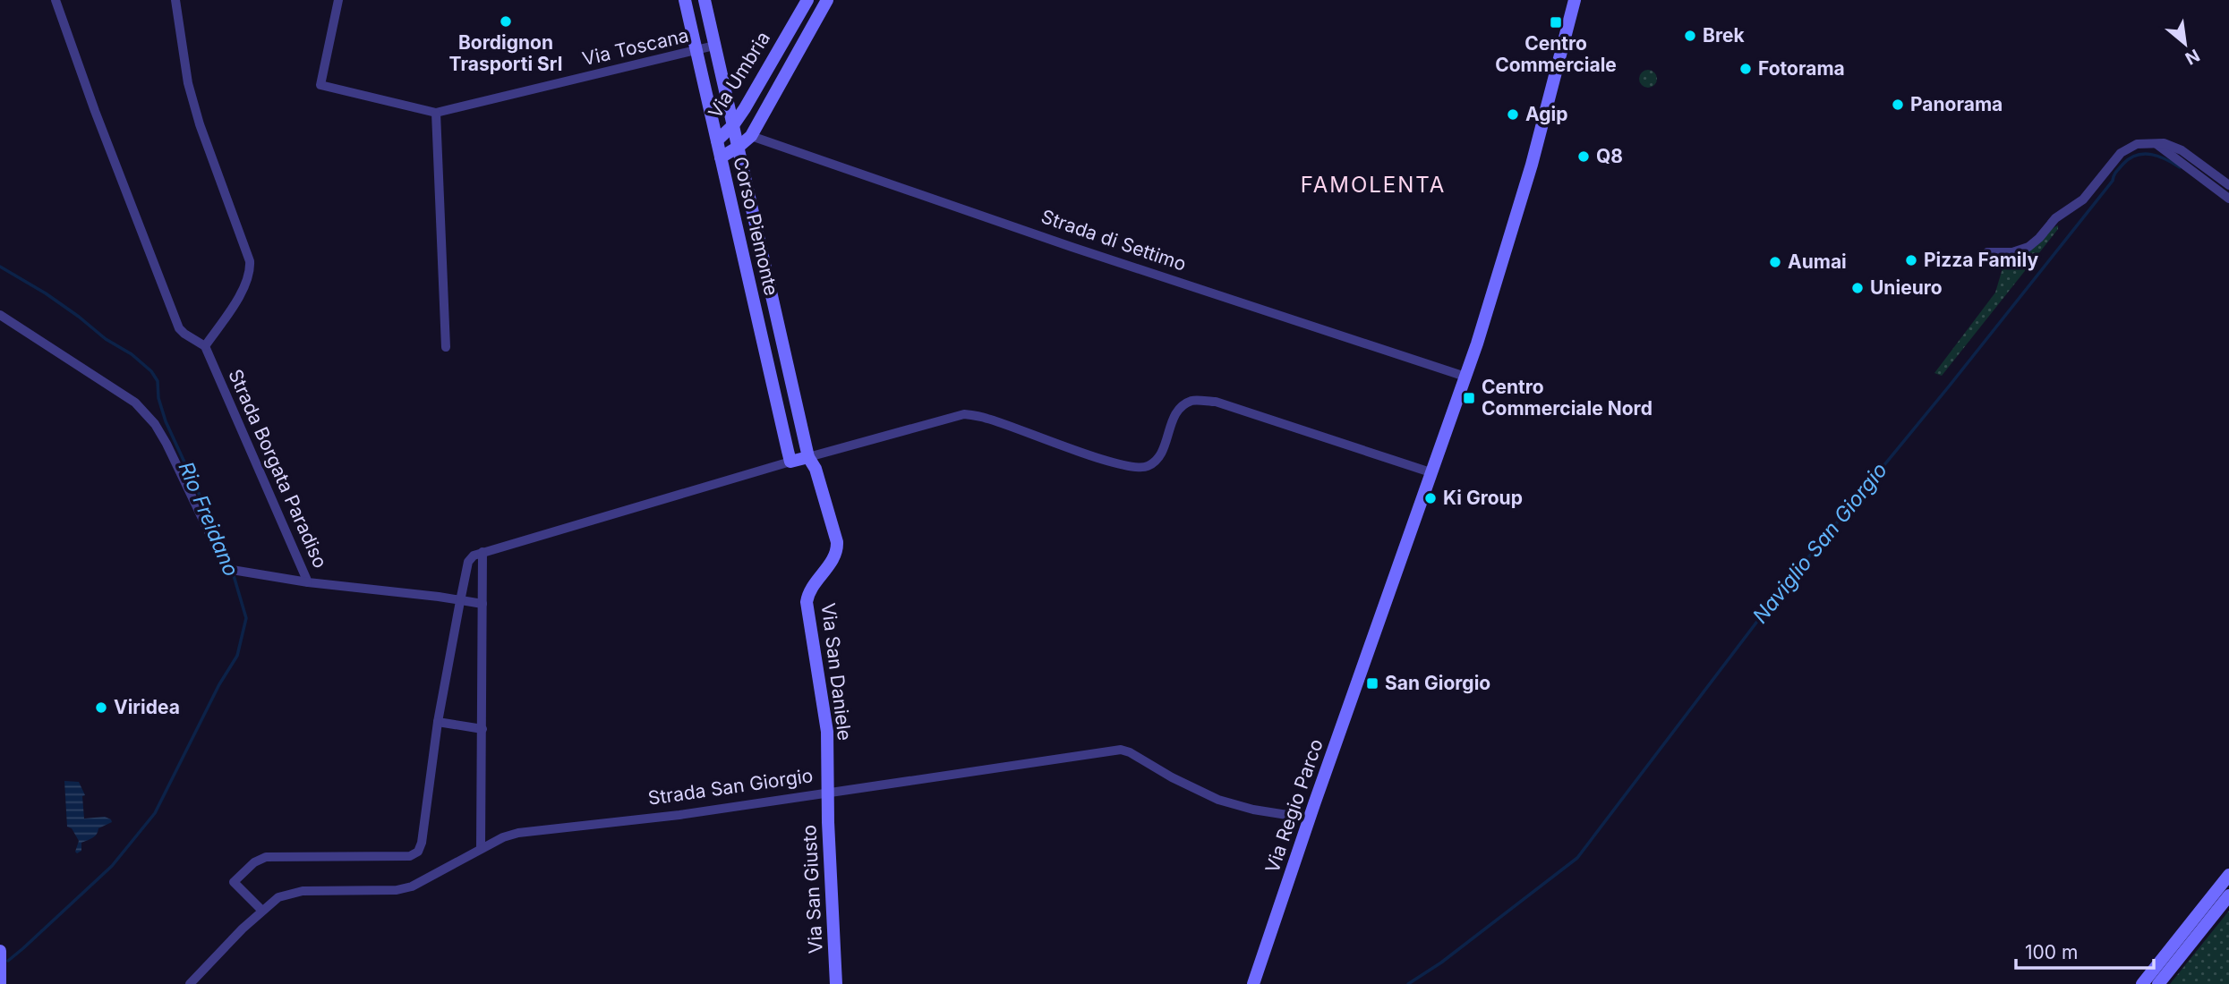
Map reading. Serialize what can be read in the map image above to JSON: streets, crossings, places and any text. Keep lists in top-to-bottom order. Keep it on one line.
{"streets":{"street":["Via Toscana","Via Umbria","Corso Piemonte","Strada di Settimo","Strada Borgata Paradiso","Via San Daniele","Strada San Giorgio","Via Regio Parco","Via San Giusto"]},"crossings":[["Via Toscana","Corso Piemonte"],["Via Umbria","Corso Piemonte"],["Via Umbria","Strada di Settimo"],["Corso Piemonte","Via San Daniele"],["Via San Daniele","Strada San Giorgio"],["Via San Daniele","Via San Giusto"],["Strada San Giorgio","Via Regio Parco"],["Strada San Giorgio","Via San Giusto"]],"districts":["FAMOLENTA"],"water":["Rio Freidano","Naviglio San Giorgio"],"places":{"other":["Bordignon Trasporti Srl","Brek","Fotorama","Panorama","Agip","Q8","Pizza Family","Aumai","Unieuro","Ki Group","Viridea"],"transit":["Centro Commerciale","Centro Commerciale Nord","San Giorgio"]},"scale_bar":"100 m","north":"bottom right"}
